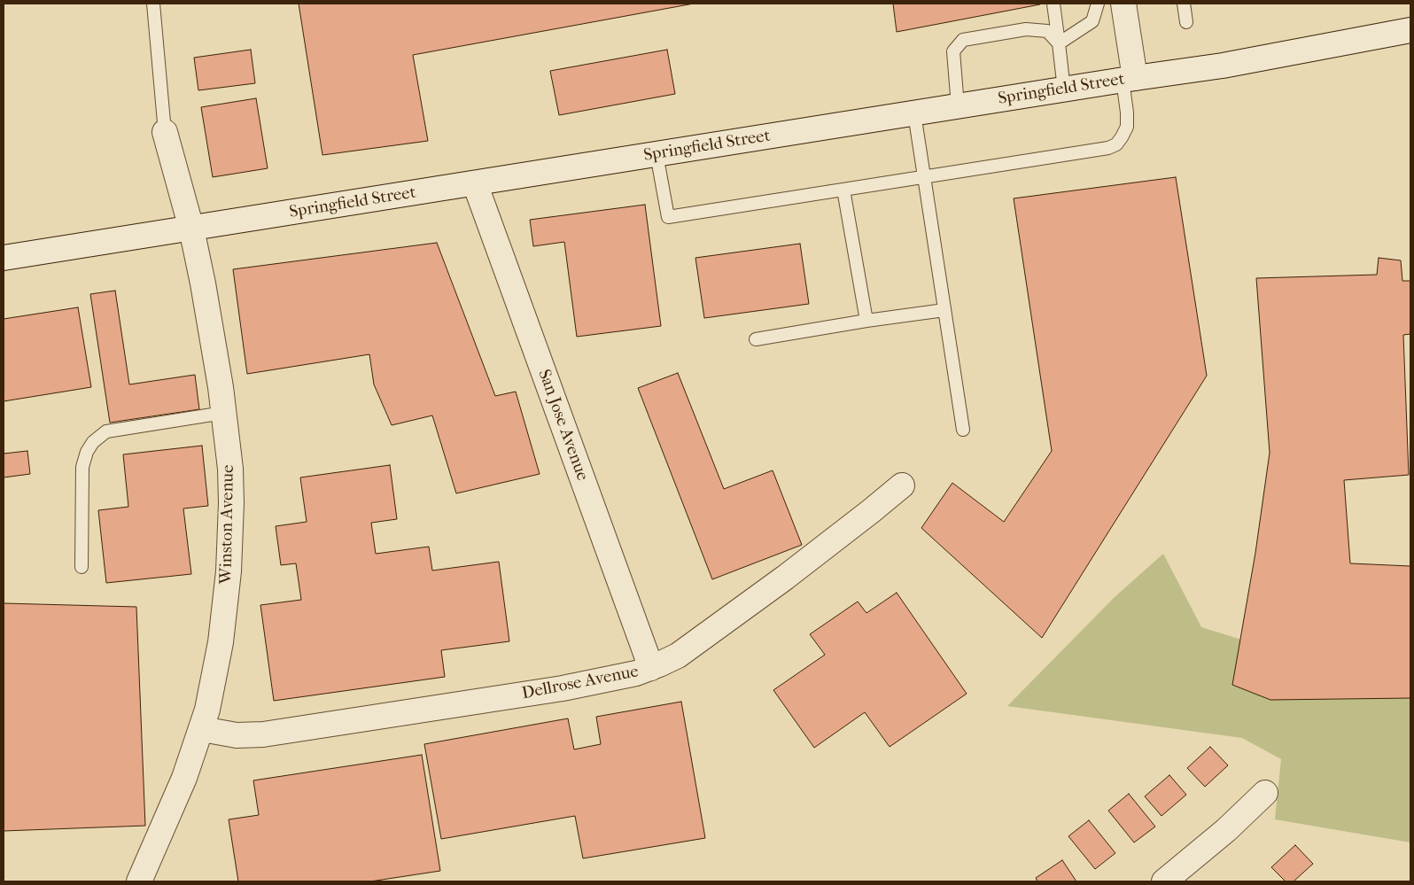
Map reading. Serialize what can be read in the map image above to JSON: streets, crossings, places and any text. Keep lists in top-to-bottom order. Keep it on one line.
{"streets":{"street":["Springfield Street","San Jose Avenue","Winston Avenue","Dellrose Avenue"]},"crossings":[["Springfield Street","San Jose Avenue"],["Springfield Street","Winston Avenue"],["San Jose Avenue","Dellrose Avenue"],["Winston Avenue","Dellrose Avenue"]]}
